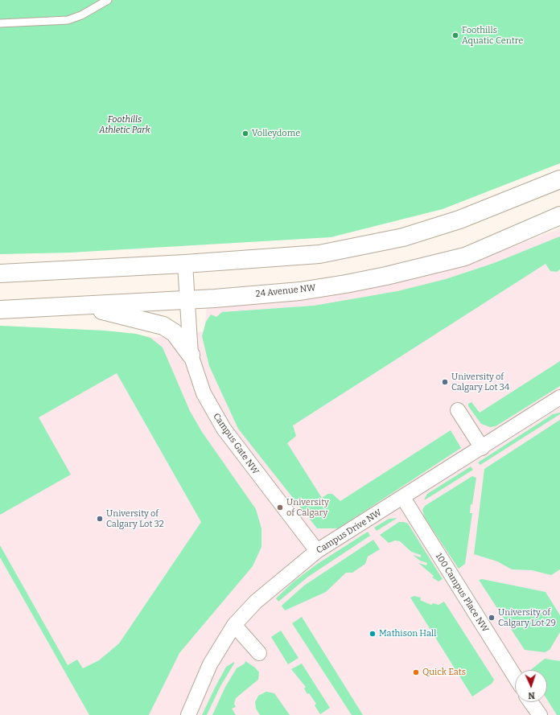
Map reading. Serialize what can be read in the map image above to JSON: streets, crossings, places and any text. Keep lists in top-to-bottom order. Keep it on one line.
{"streets":{"street":["24 Avenue NW","Campus Gate NW","Campus Drive NW","100 Campus Place NW"]},"crossings":[["24 Avenue NW","Campus Gate NW"],["Campus Gate NW","Campus Drive NW"],["Campus Drive NW","100 Campus Place NW"]],"parks":["Foothills Athletic Park"],"places":["Foothills Aquatic Centre","Volleydome","University of Calgary Lot 34","University of Calgary","University of Calgary Lot 32","University of Calgary Lot 29","Mathison Hall","Quick Eats"],"north":"bottom"}
